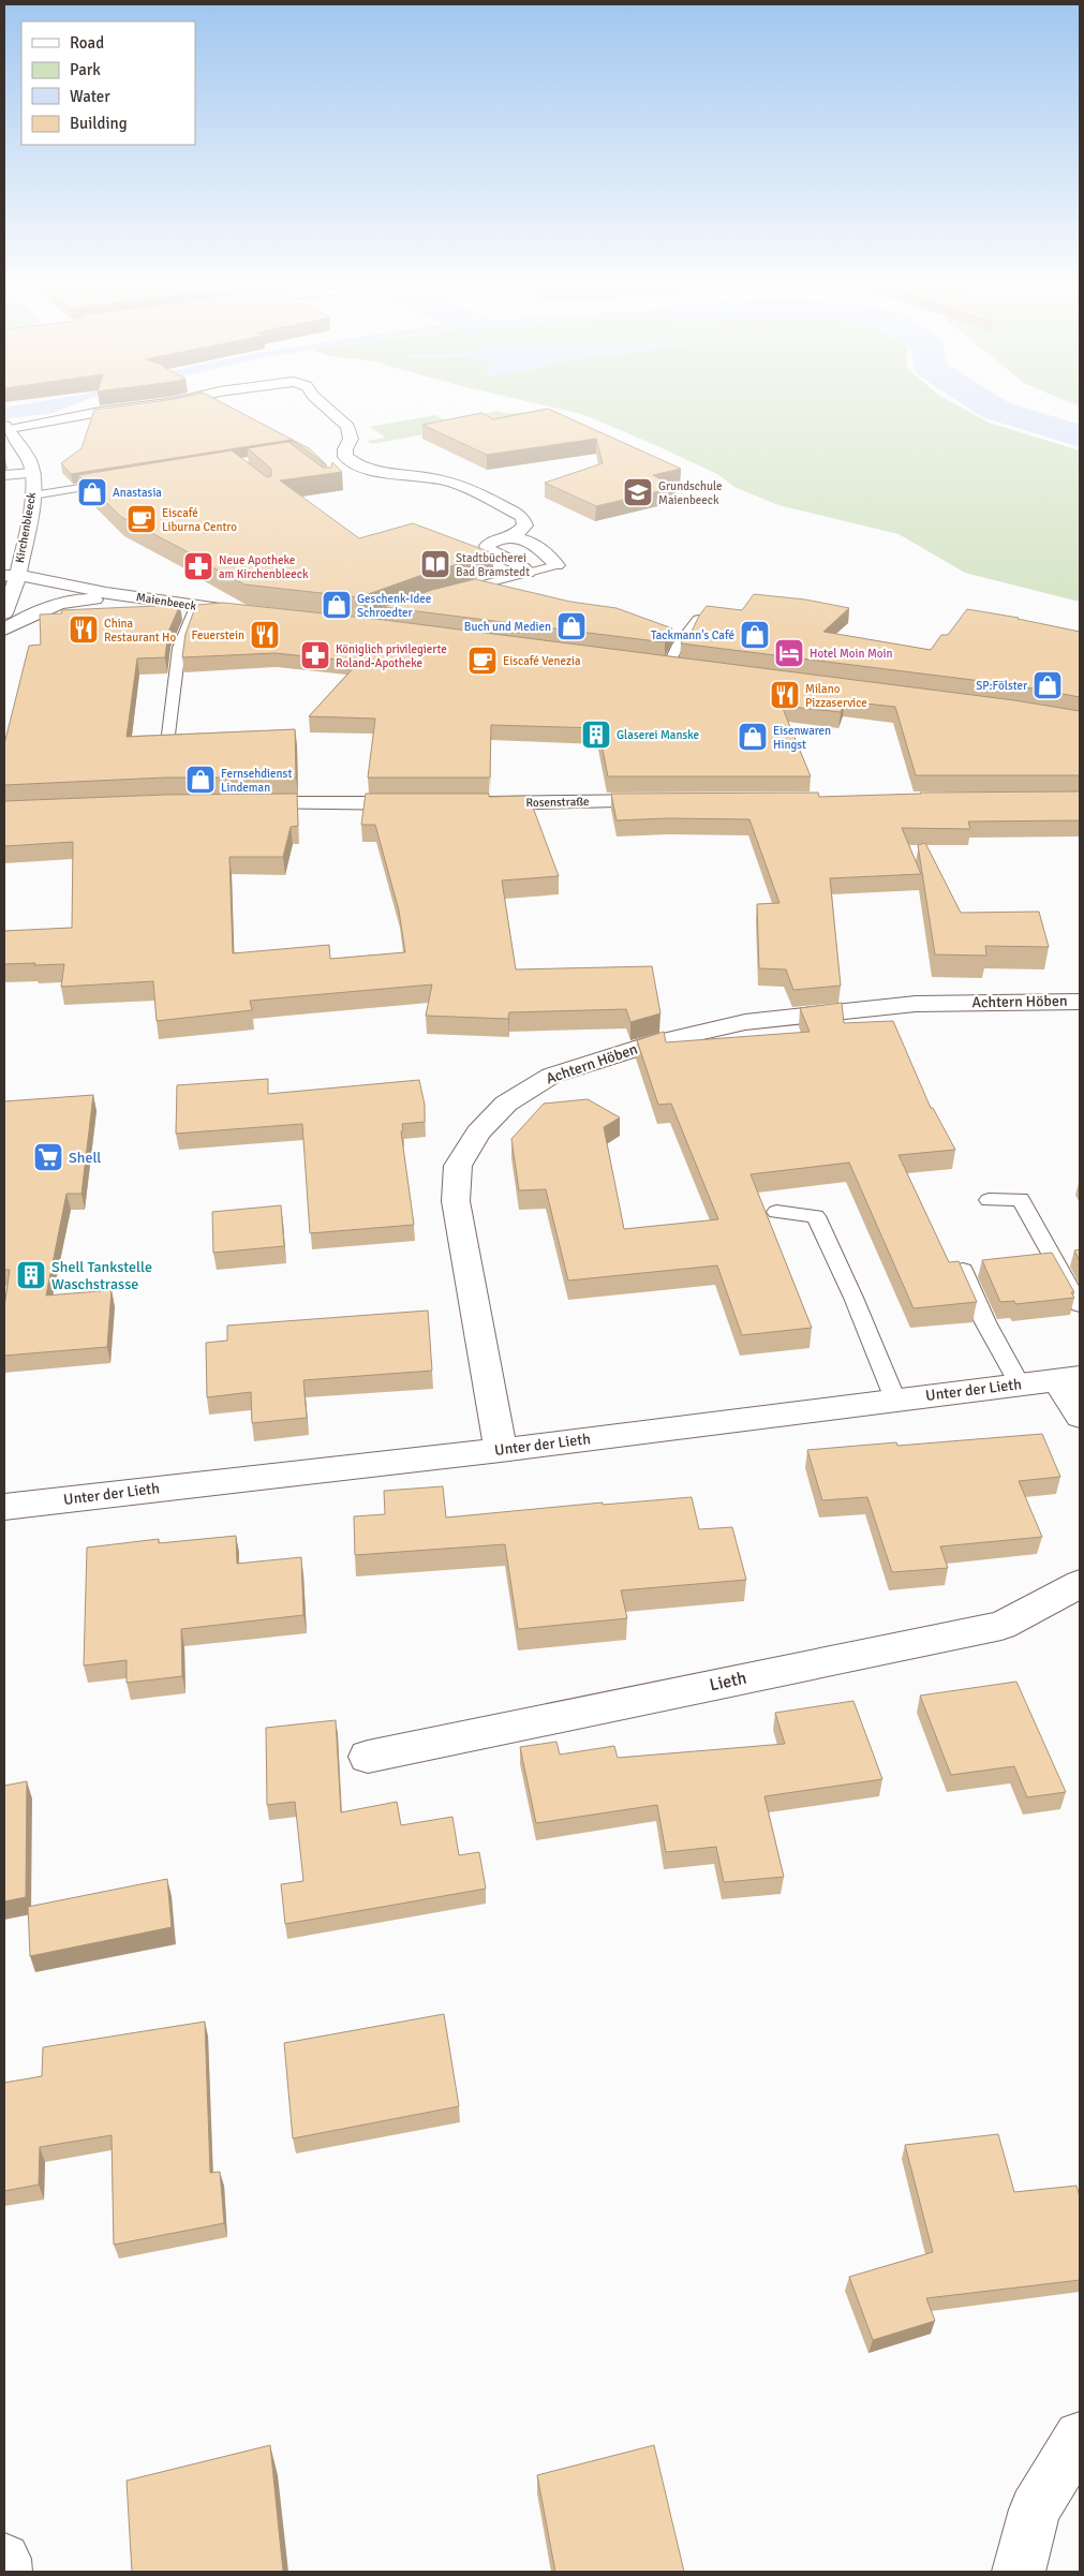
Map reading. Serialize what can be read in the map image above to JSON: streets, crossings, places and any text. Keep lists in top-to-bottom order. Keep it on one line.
{"streets":{"street":["Kirchenbleeck","Maienbeeck","Rosenstraße","Achtern Höben","Unter der Lieth","Lieth"]},"crossings":[["Kirchenbleeck","Maienbeeck"],["Achtern Höben","Unter der Lieth"]],"places":{"shop":["Anastasia","Geschenk-Idee Schroedter","Buch und Medien","Tackmann's Café","SP:Fölster","Eisenwaren Hingst","Fernsehdienst Lindeman"],"school or university":["Grundschule Maienbeeck"],"cafe":["Eiscafé Liburna Centro","Eiscafé Venezia"],"library":["Stadtbücherei Bad Bramstedt"],"pharmacy":["Neue Apotheke am Kirchenbleeck","Königlich privilegierte Roland-Apotheke"],"restaurant":["China Restaurant Ho","Feuerstein","Milano Pizzaservice"],"hotel":["Hotel Moin Moin"],"building":["Glaserei Manske","Shell Tankstelle Waschstrasse"],"supermarket":["Shell"]},"legend":["Road","Park","Water","Building"]}
